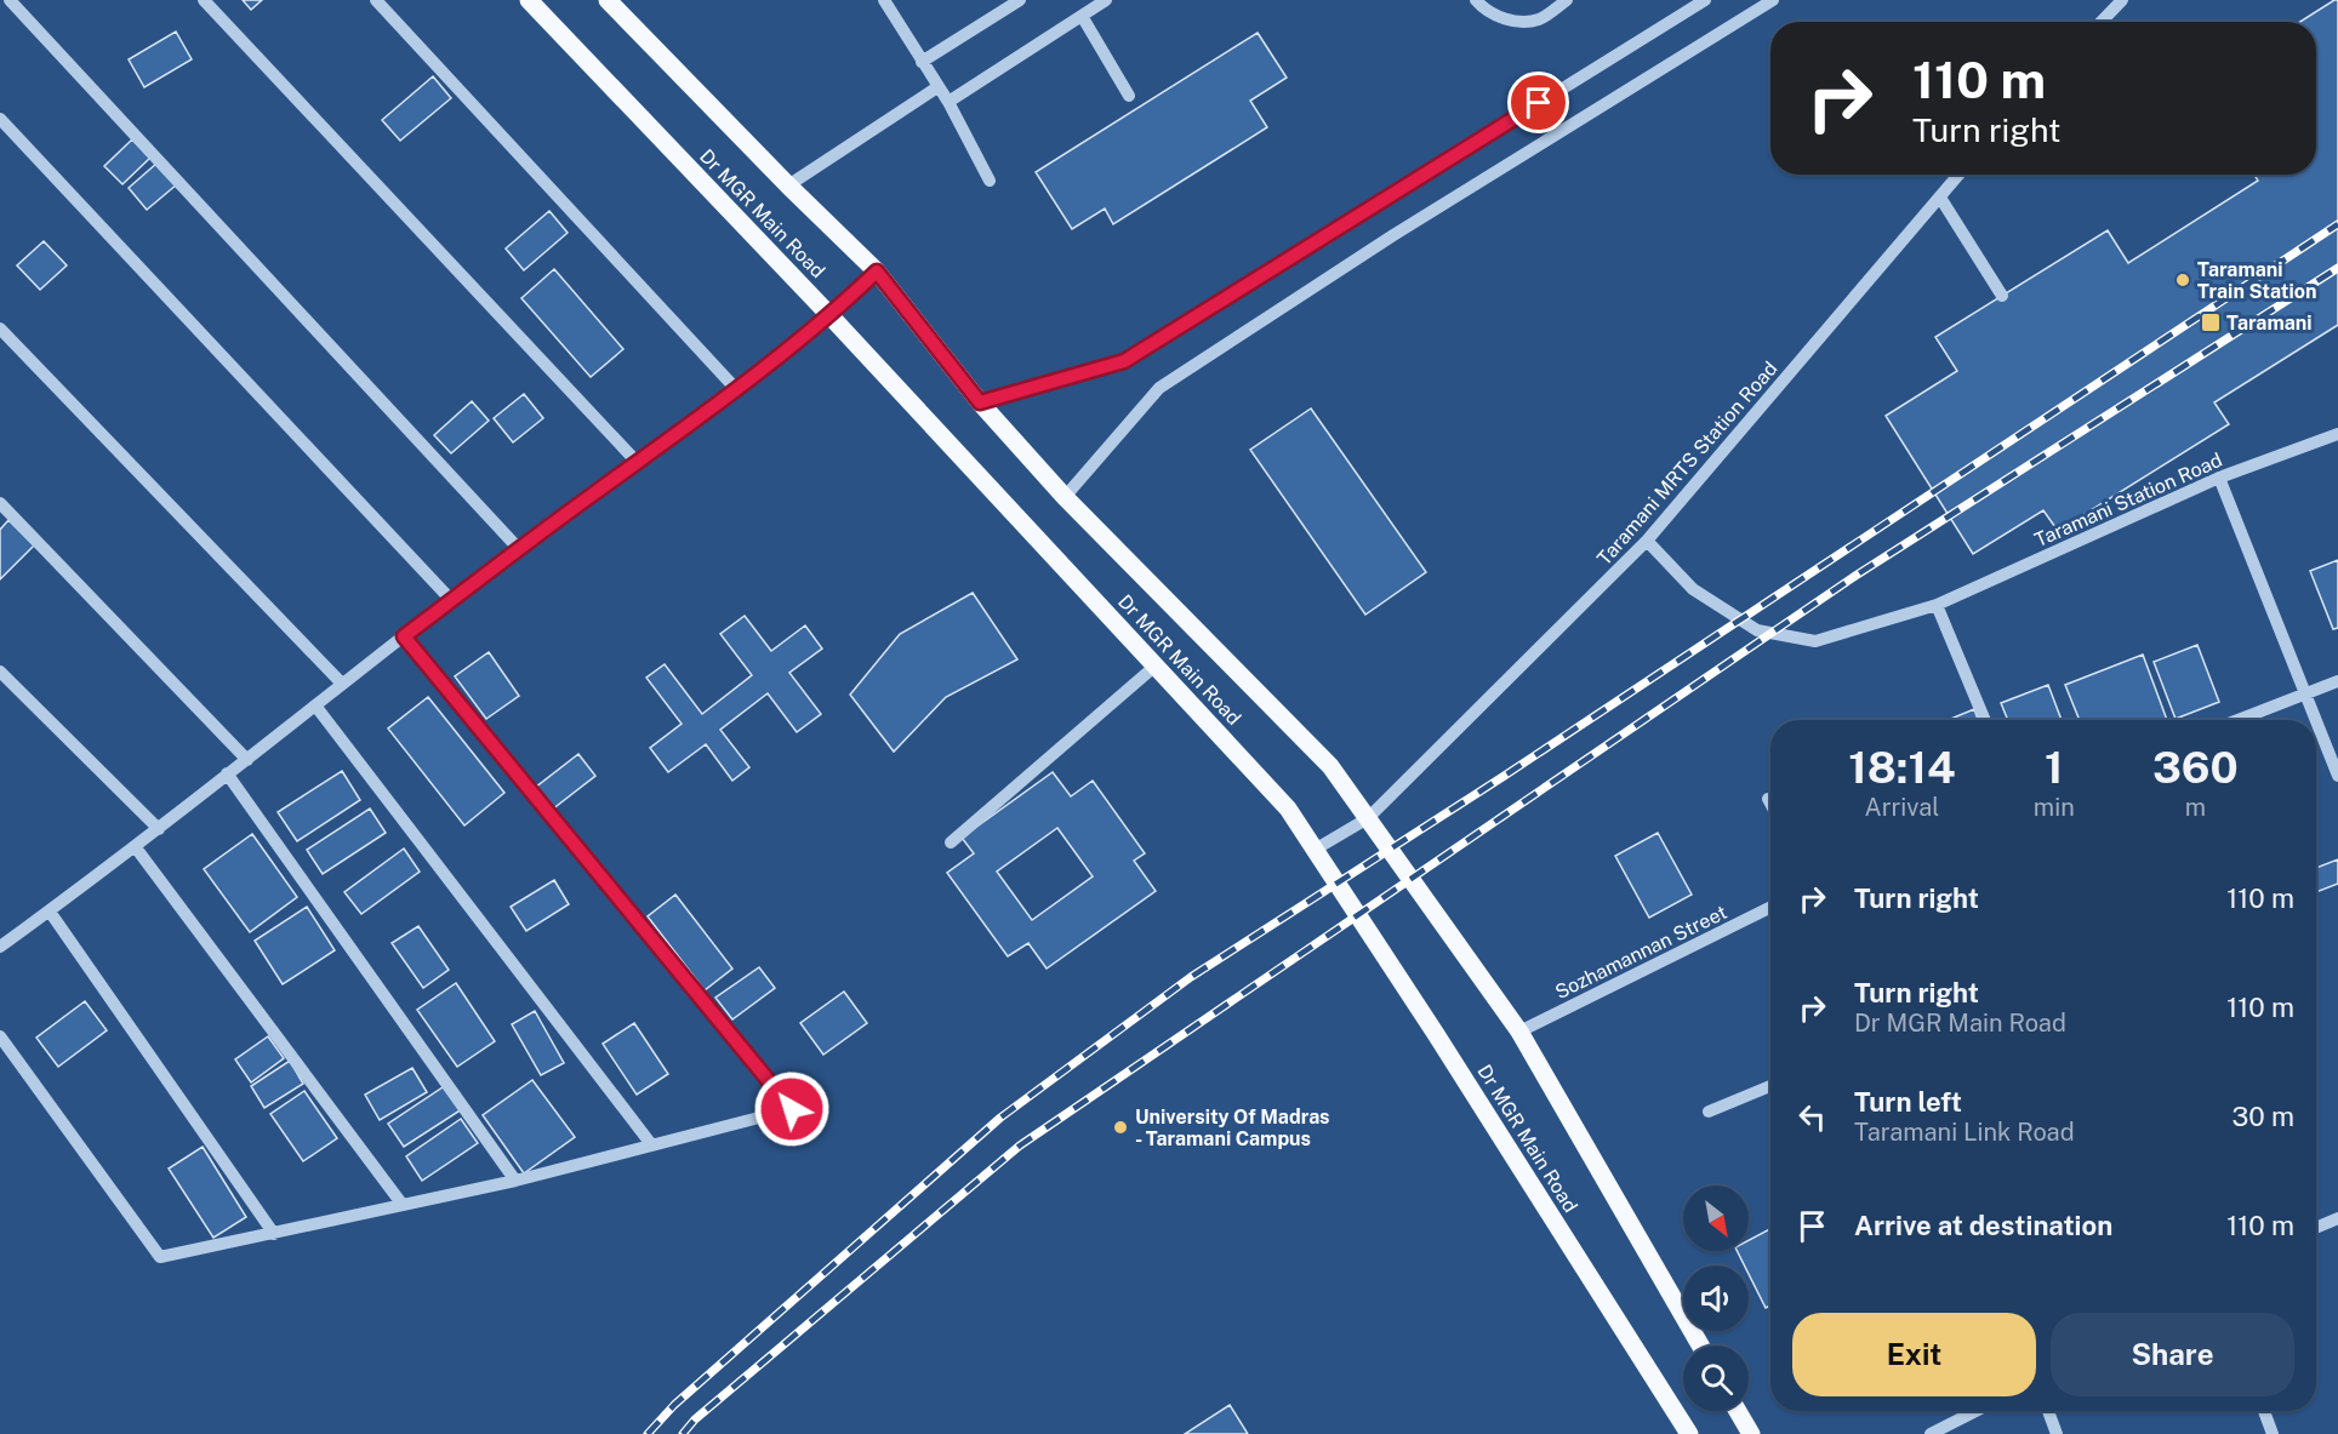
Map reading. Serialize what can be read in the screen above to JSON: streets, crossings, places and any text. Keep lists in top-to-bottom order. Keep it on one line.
{"streets":{"main road":["Dr MGR Main Road"],"street":["Taramani MRTS Station Road","Taramani Station Road","Sozhamannan Street"]},"crossings":[["Dr MGR Main Road","Taramani MRTS Station Road"],["Dr MGR Main Road","Sozhamannan Street"],["Taramani MRTS Station Road","Taramani Station Road"]],"places":{"other":["Taramani Train Station","University Of Madras - Taramani Campus"],"transit":["Taramani"]},"north":"bottom right","page":{"turn":["110 m","Turn right"],"eta":["18:14","Arrival","1","min","360","m"],"list":[{"name":"Turn right","value":"110 m"},{"name":"Turn right","note":"Dr MGR Main Road","value":"110 m"},{"name":"Turn left","note":"Taramani Link Road","value":"30 m"},{"name":"Arrive at destination","value":"110 m"}],"buttons":["Exit","Share"]}}
